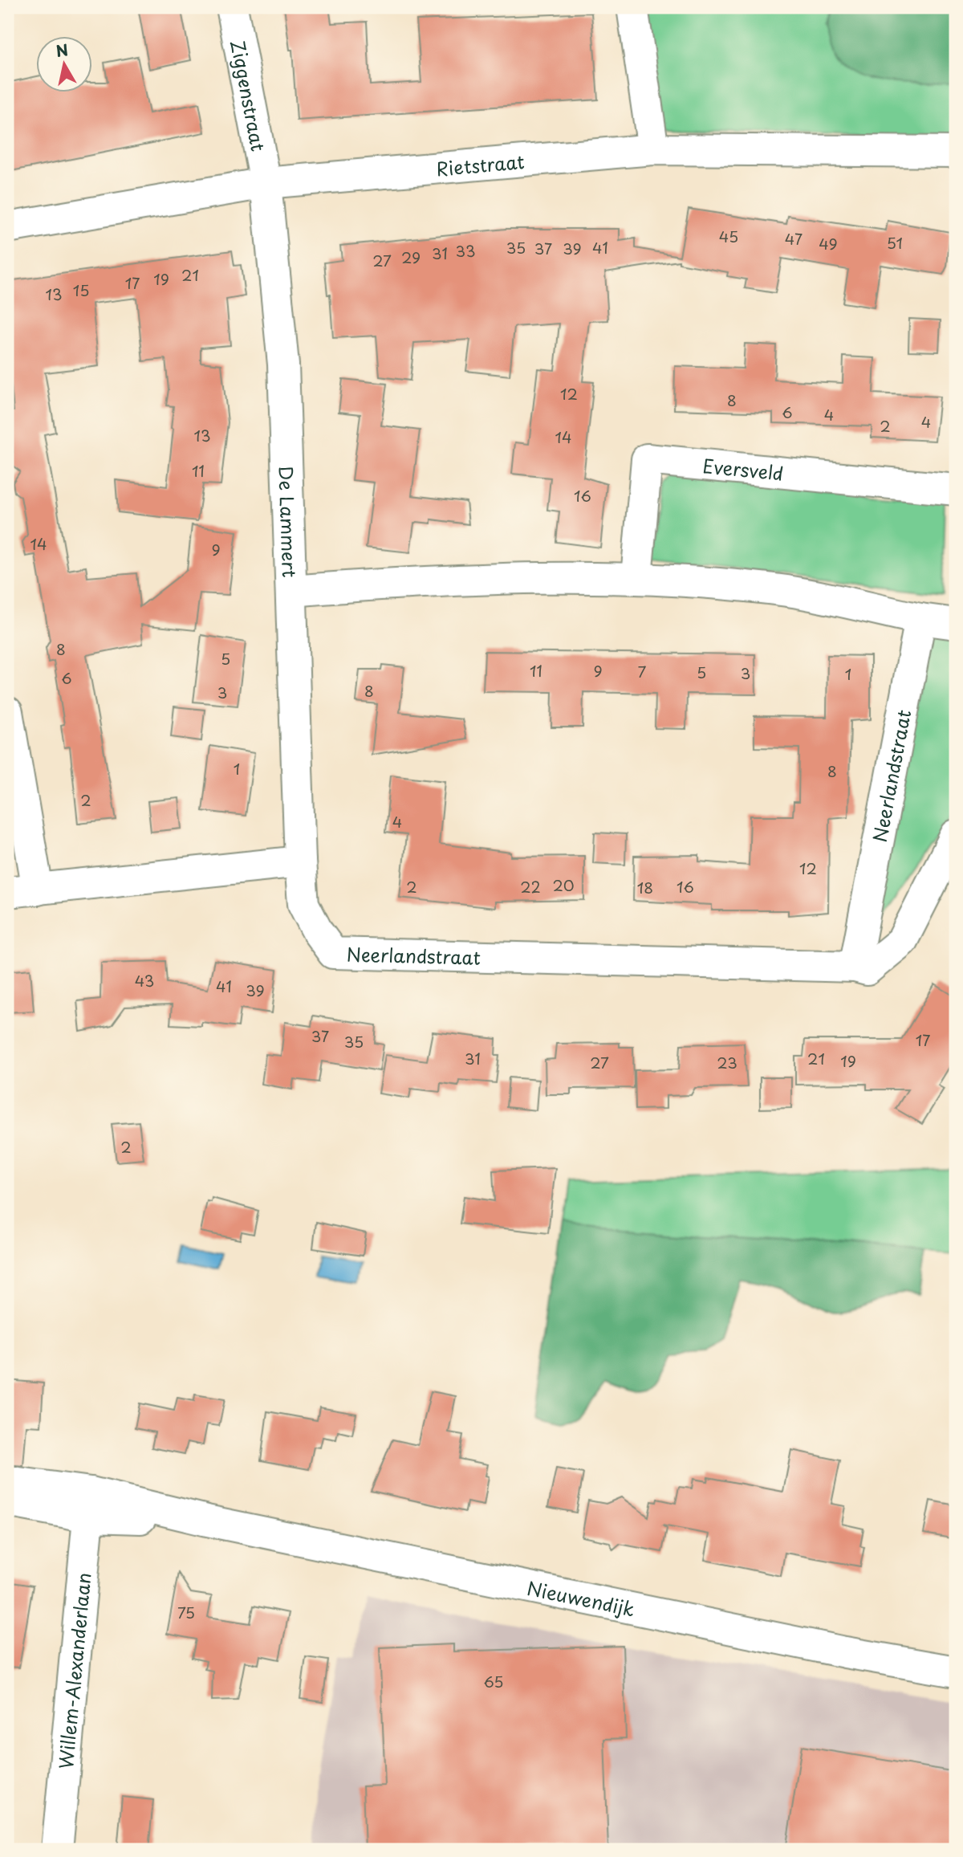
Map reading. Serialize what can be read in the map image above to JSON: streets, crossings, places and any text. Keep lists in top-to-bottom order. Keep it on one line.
{"streets":{"street":["Ziggenstraat","Rietstraat","Eversveld","De Lammert","Neerlandstraat","Nieuwendijk","Willem-Alexanderlaan"]},"crossings":[["Ziggenstraat","Rietstraat"],["Ziggenstraat","De Lammert"],["Rietstraat","De Lammert"],["De Lammert","Neerlandstraat"],["Nieuwendijk","Willem-Alexanderlaan"]],"house_numbers":["45","47","51","49","35","41","37","39","33","31","29","27","21","19","17","15","13","12","8","6","4","4","2","13","14","11","16","14","9","8","5","11","9","7","5","3","1","6","8","3","1","8","2","4","12","20","2","22","16","18","43","41","39","37","17","35","31","21","19","27","23","2","75","65"],"north":"top"}
